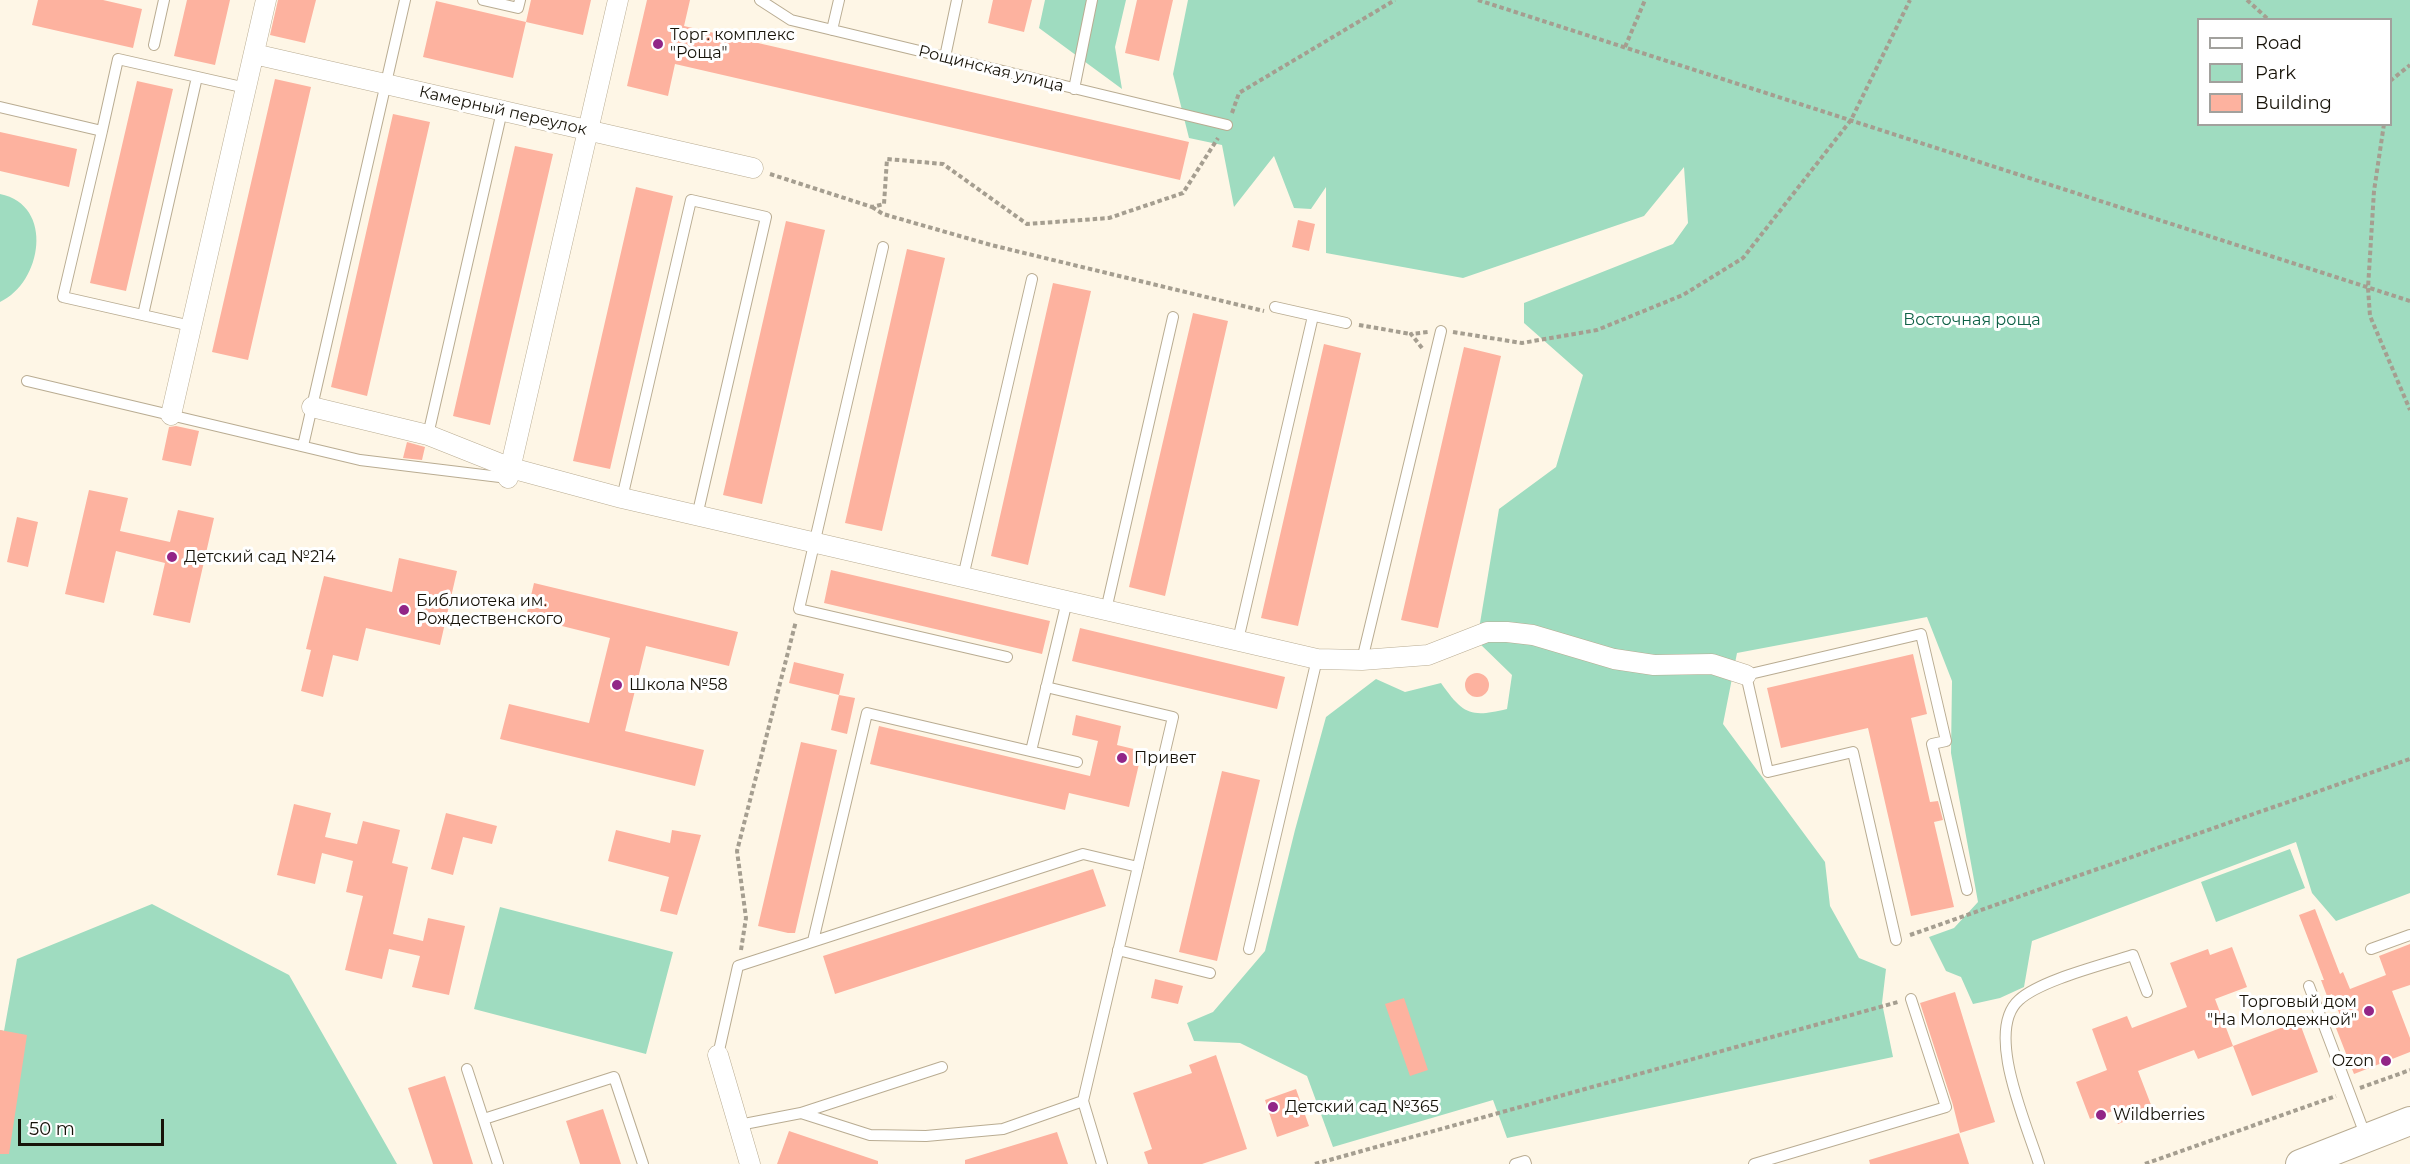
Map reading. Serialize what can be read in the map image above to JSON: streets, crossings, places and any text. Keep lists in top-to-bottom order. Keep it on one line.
{"streets":{"street":["Камерный переулок"],"lane":["Рощинская улица"]},"parks":["Восточная роща"],"places":["Торг. комплекс \"Роща\"","Детский сад №214","Библиотека им. Рождественского","Школа №58","Привет","Торговый дом \"На Молодежной\"","Ozon","Детский сад №365","Wildberries"],"legend":["Road","Park","Building"],"scale_bar":"50 m"}
